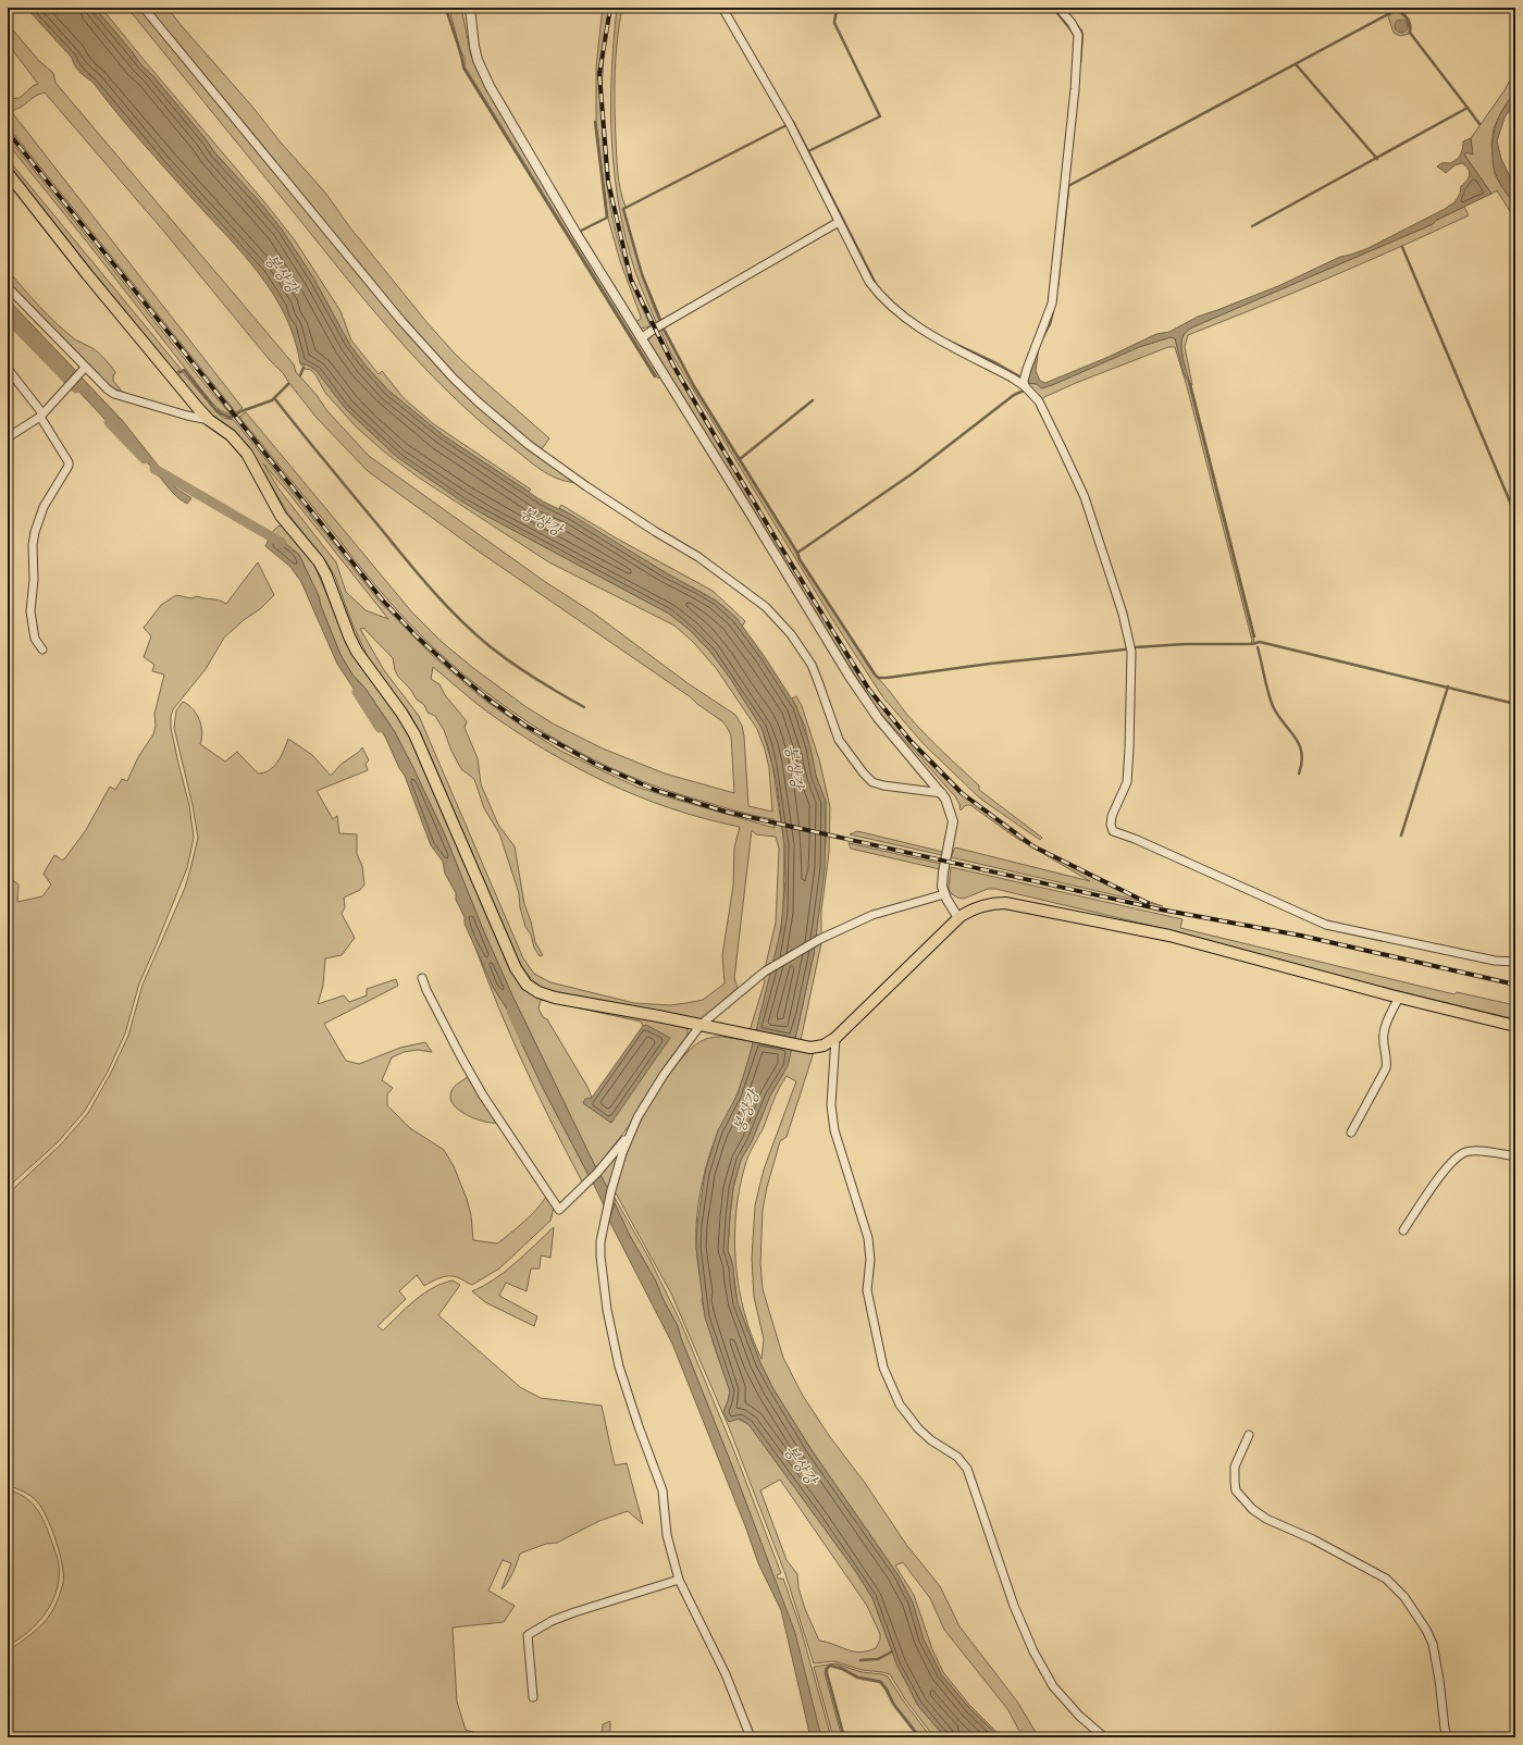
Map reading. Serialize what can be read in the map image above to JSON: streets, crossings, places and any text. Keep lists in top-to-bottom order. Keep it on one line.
{"water":["봉상강"]}
